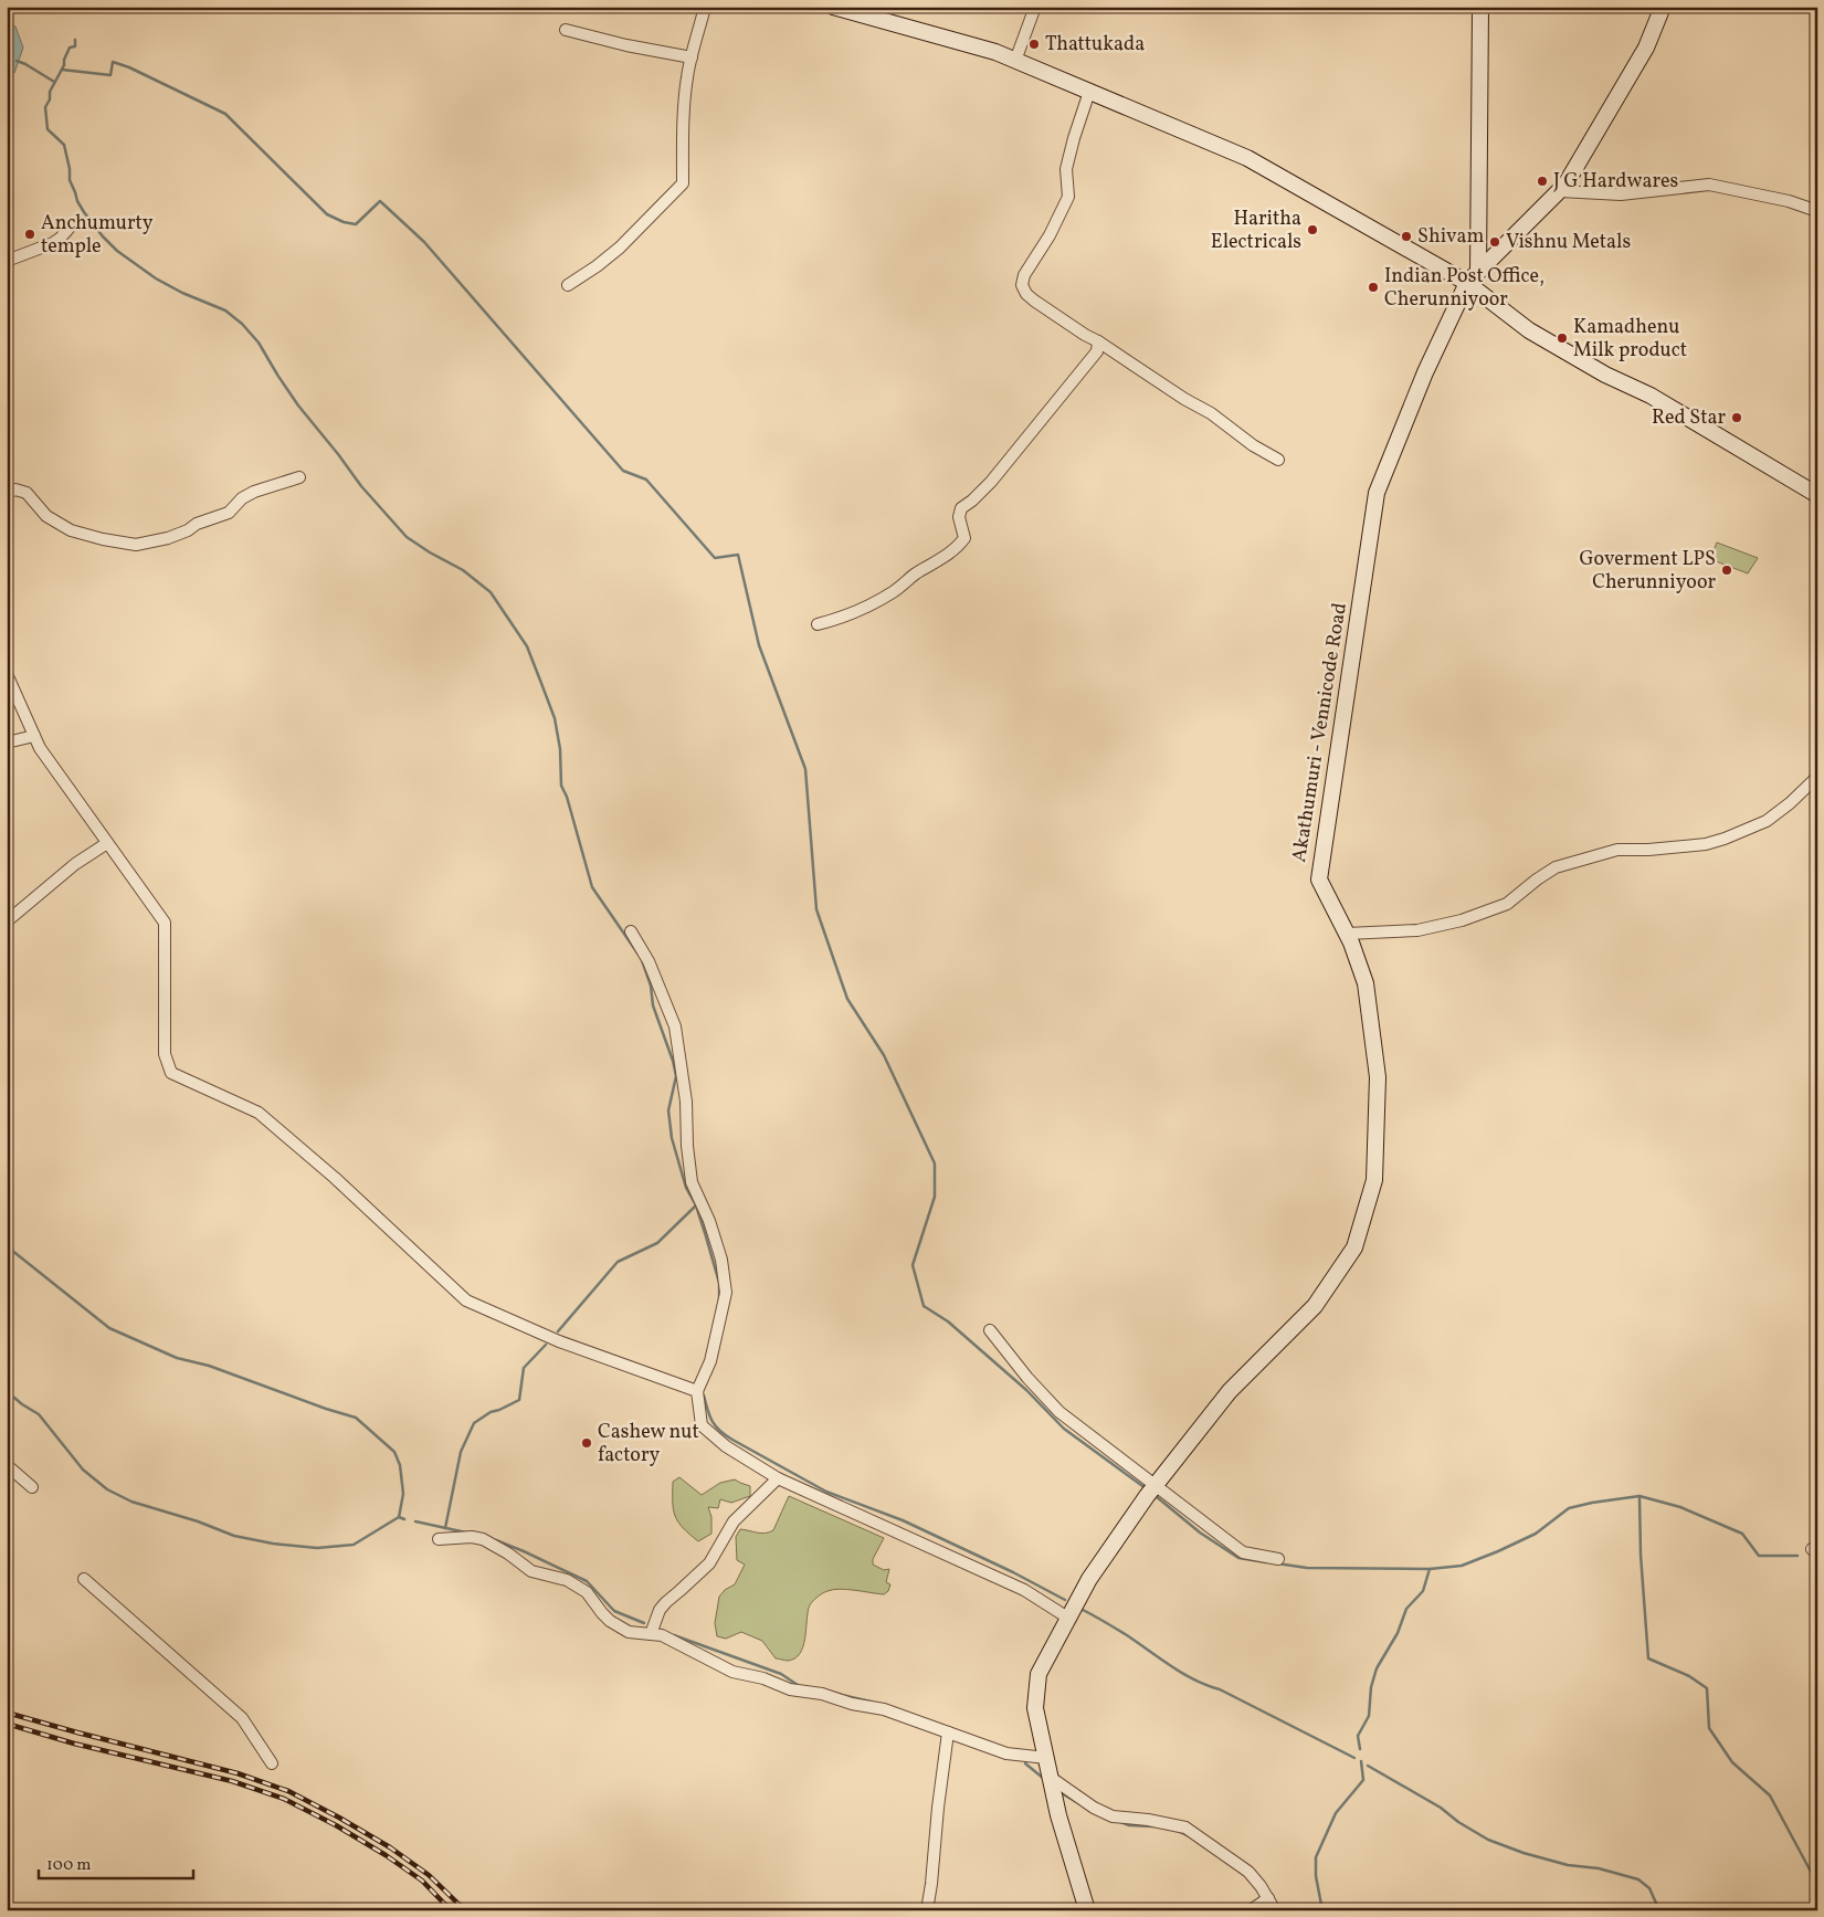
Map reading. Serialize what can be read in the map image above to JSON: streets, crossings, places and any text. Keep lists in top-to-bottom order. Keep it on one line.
{"streets":{"street":["Akathumuri - Vennicode Road"]},"places":["Thattukada","J G Hardwares","Haritha Electricals","Anchumurty temple","Shivam","Vishnu Metals","Indian Post Office, Cherunniyoor","Kamadhenu Milk product","Red Star","Goverment LPS Cherunniyoor","Cashew nut factory"],"scale_bar":"100 m"}
